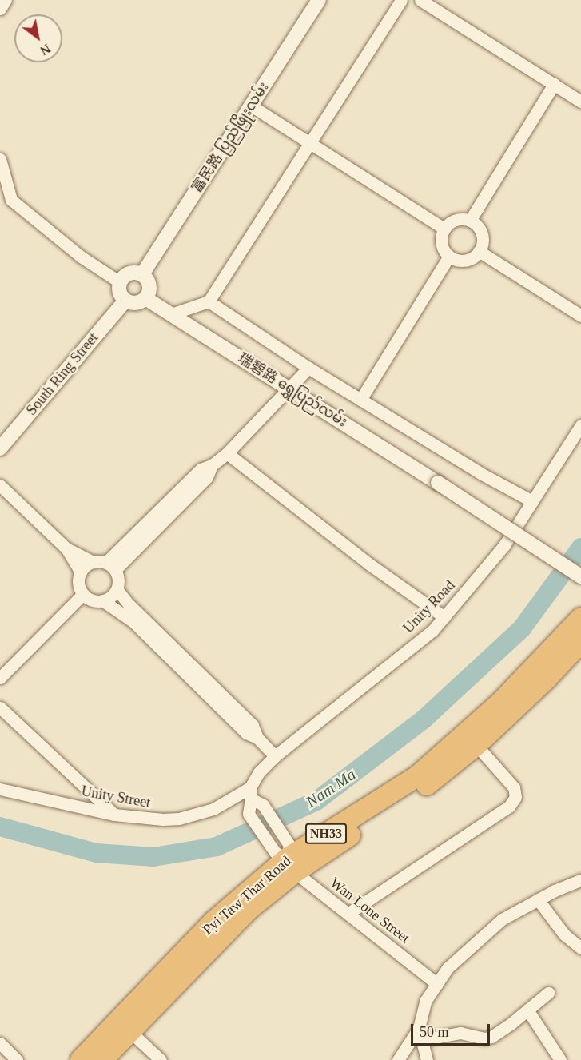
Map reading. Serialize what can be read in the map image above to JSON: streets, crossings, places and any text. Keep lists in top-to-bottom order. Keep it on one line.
{"streets":{"highway":["NH33","Pyi Taw Thar Road"],"street":["富民路 ပြည်ဖြိုးလမ်း","South Ring Street","瑞碧路 ရွှေပြည်လမ်း","Unity Road","Unity Street","Wan Lone Street"]},"crossings":[["富民路 ပြည်ဖြိုးလမ်း","South Ring Street"],["富民路 ပြည်ဖြိုးလမ်း","瑞碧路 ရွှေပြည်လမ်း"],["South Ring Street","瑞碧路 ရွှေပြည်လမ်း"],["Unity Road","Unity Street"],["Pyi Taw Thar Road","Wan Lone Street"]],"water":["Nam Ma"],"scale_bar":"50 m","north":"bottom right"}
